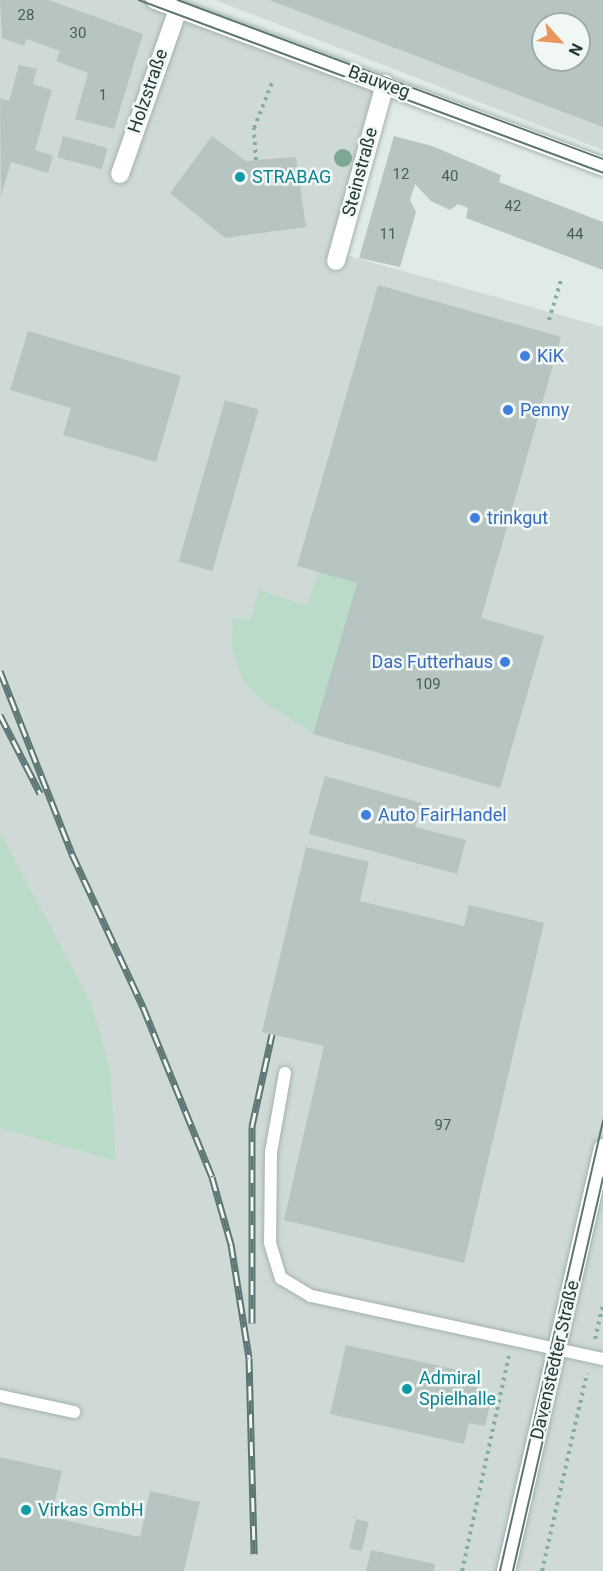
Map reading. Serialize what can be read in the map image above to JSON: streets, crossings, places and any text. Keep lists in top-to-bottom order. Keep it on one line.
{"streets":{"street":["Bauweg","Holzstraße","Steinstraße","Davenstedter Straße"]},"crossings":[["Bauweg","Holzstraße"],["Bauweg","Steinstraße"]],"places":["STRABAG","KiK","Penny","trinkgut","Das Futterhaus","Auto FairHandel","Admiral Spielhalle","Virkas GmbH"],"house_numbers":["28","30","1","12","40","42","11","44","109","97"],"north":"bottom right"}
